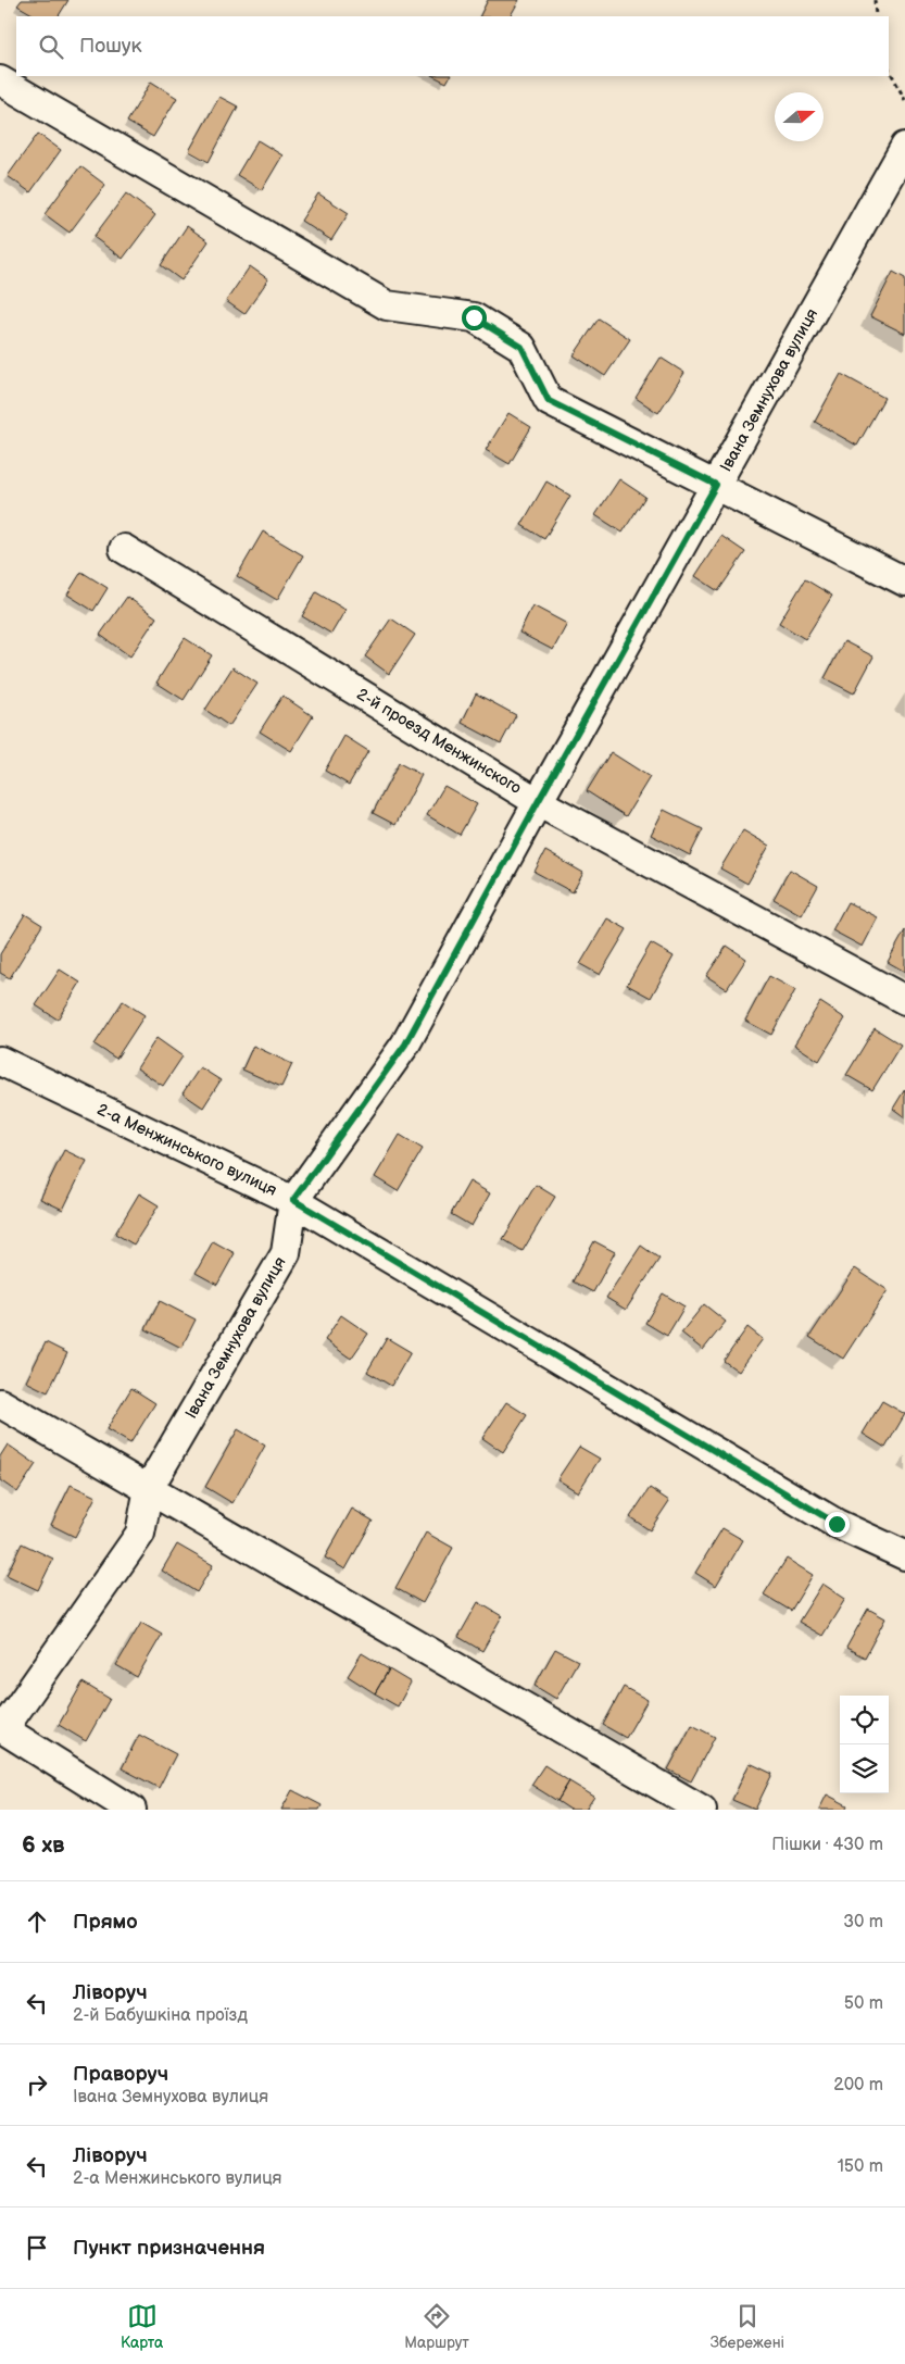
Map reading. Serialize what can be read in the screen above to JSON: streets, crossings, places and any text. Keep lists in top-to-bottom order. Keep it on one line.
{"streets":{"street":["Івана Земнухова вулиця","2-й проезд Менжинского","2-а Менжинського вулиця"]},"crossings":[["Івана Земнухова вулиця","2-й проезд Менжинского"],["Івана Земнухова вулиця","2-а Менжинського вулиця"]],"north":"right","page":{"search":"Пошук","heading":["6 хв","Пішки · 430 m"],"list":[["Прямо","30 m"],["Ліворуч","2-й Бабушкіна проїзд","50 m"],["Праворуч","Івана Земнухова вулиця","200 m"],["Ліворуч","2-а Менжинського вулиця","150 m"],"Пункт призначення"],"nav":["Карта","Маршрут","Збережені"]}}
